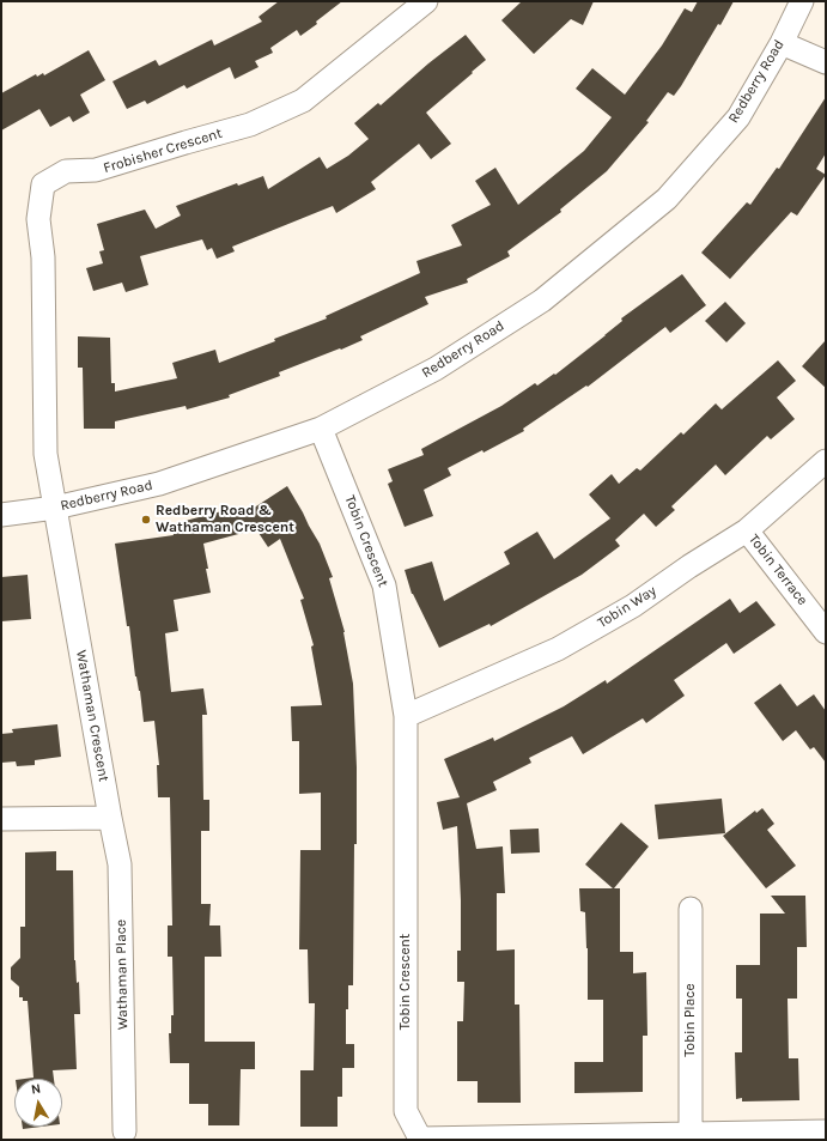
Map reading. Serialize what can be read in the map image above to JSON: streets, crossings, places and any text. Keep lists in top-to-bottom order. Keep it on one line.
{"streets":{"street":["Redberry Road","Frobisher Crescent","Tobin Crescent","Tobin Terrace","Tobin Way","Wathaman Crescent","Wathaman Place","Tobin Place"]},"crossings":[["Redberry Road","Frobisher Crescent"],["Redberry Road","Tobin Crescent"],["Redberry Road","Wathaman Crescent"],["Frobisher Crescent","Wathaman Crescent"],["Tobin Crescent","Tobin Way"],["Tobin Crescent","Tobin Place"],["Tobin Terrace","Tobin Way"],["Wathaman Crescent","Wathaman Place"]],"places":["Redberry Road & Wathaman Crescent"],"north":"top"}
